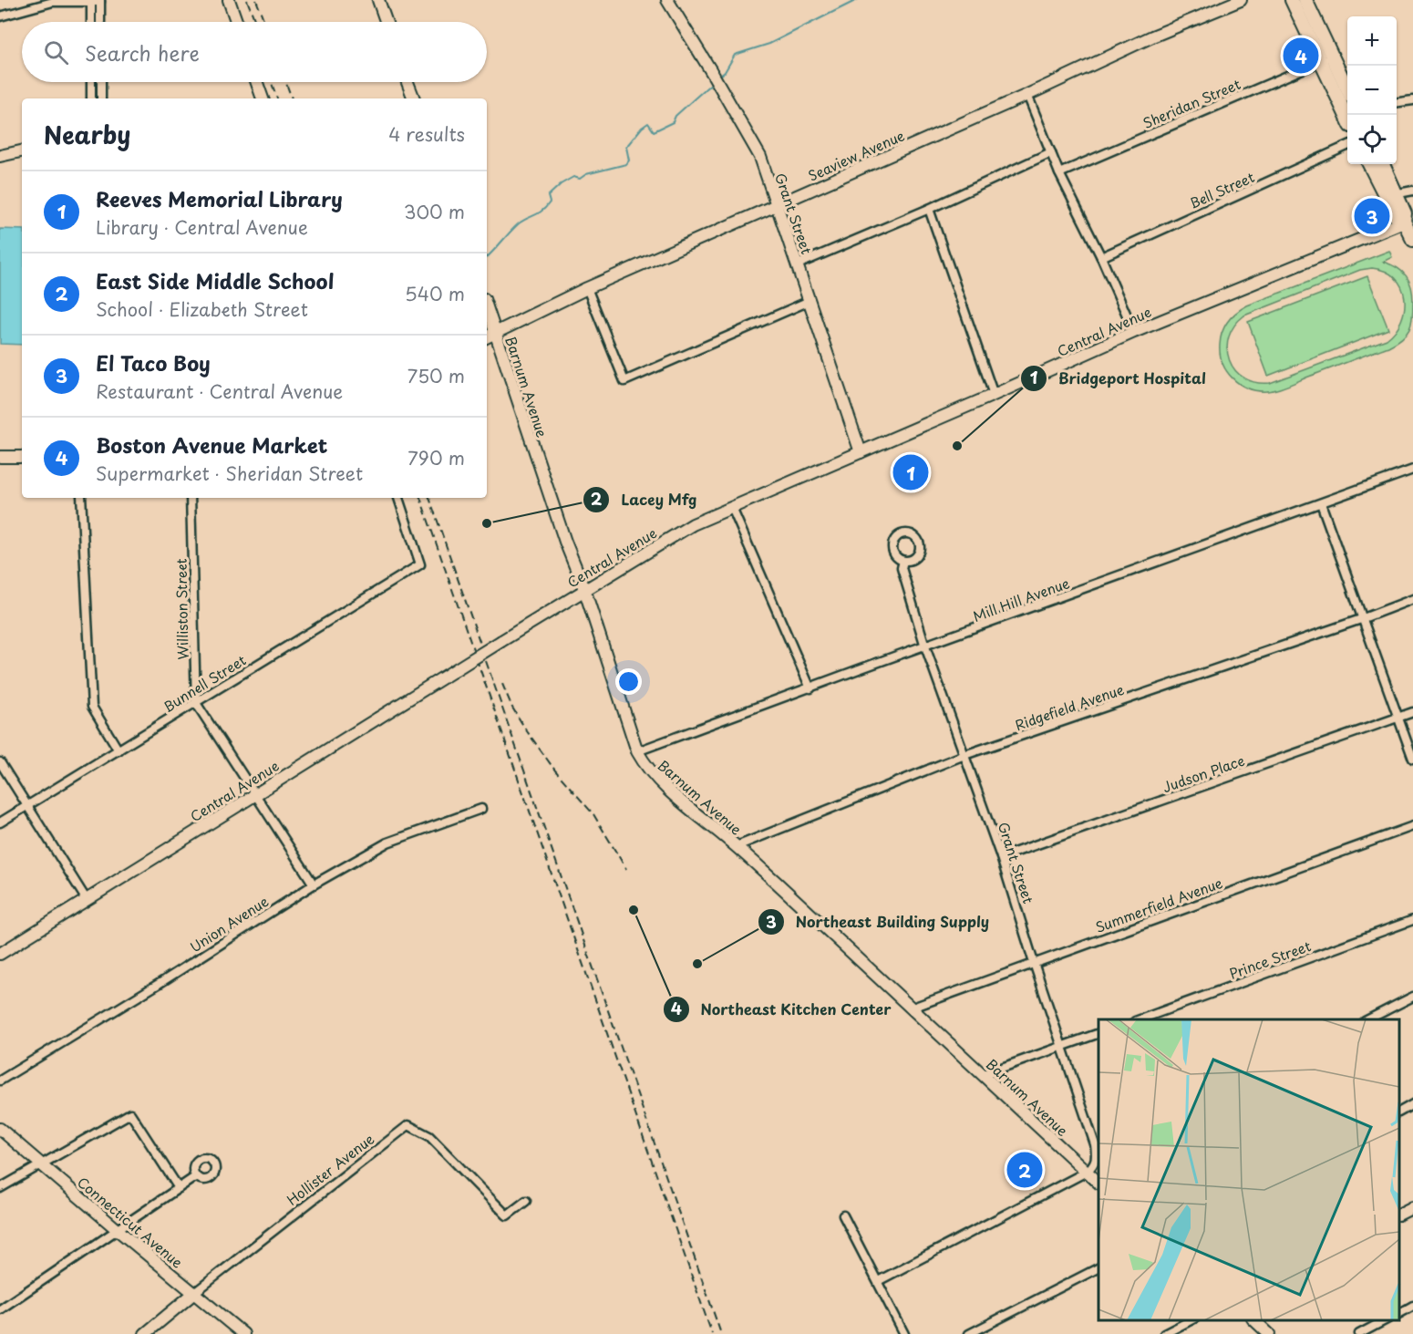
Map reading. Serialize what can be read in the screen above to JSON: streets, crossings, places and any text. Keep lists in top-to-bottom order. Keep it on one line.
{"streets":{"main road":["Seaview Avenue","Grant Street","Central Avenue","Barnum Avenue","Hollister Avenue","Connecticut Avenue"],"street":["Sheridan Street","Bell Street","Mill Hill Avenue","Williston Street","Bunnell Street","Ridgefield Avenue","Judson Place","Summerfield Avenue","Union Avenue","Prince Street"]},"crossings":[["Seaview Avenue","Grant Street"],["Seaview Avenue","Barnum Avenue"],["Grant Street","Central Avenue"],["Grant Street","Barnum Avenue"],["Grant Street","Mill Hill Avenue"],["Grant Street","Ridgefield Avenue"],["Grant Street","Judson Place"],["Grant Street","Summerfield Avenue"],["Central Avenue","Barnum Avenue"],["Barnum Avenue","Mill Hill Avenue"],["Barnum Avenue","Ridgefield Avenue"],["Barnum Avenue","Summerfield Avenue"],["Williston Street","Bunnell Street"],["Hollister Avenue","Connecticut Avenue"]],"places":["Bridgeport Hospital","Lacey Mfg","Northeast Kitchen Center","Northeast Building Supply"],"page":{"map_buttons":["+","−"],"search":"Search here","pins":["4","3","1","2"],"heading":["Nearby","4 results"],"list":[{"mark":"1","name":"Reeves Memorial Library","note":"Library · Central Avenue","value":"300 m"},{"mark":"2","name":"East Side Middle School","note":"School · Elizabeth Street","value":"540 m"},{"mark":"3","name":"El Taco Boy","note":"Restaurant · Central Avenue","value":"750 m"},{"mark":"4","name":"Boston Avenue Market","note":"Supermarket · Sheridan Street","value":"790 m"}]}}
